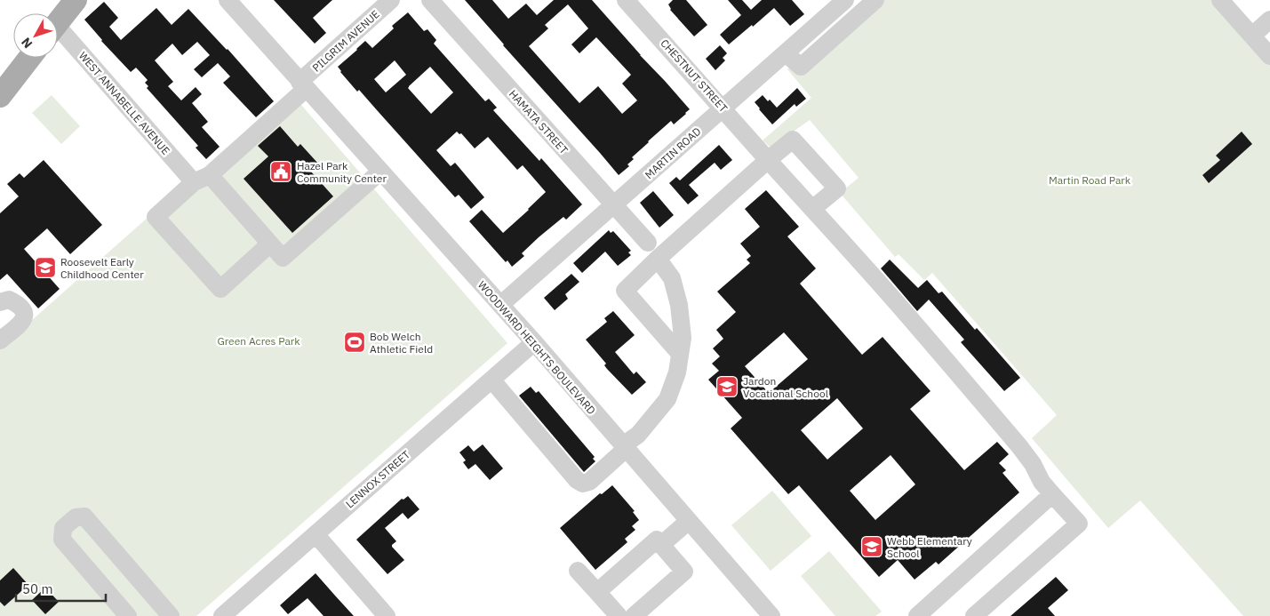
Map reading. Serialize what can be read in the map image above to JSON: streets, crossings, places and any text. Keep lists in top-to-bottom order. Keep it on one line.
{"streets":{"street":["PILGRIM AVENUE","CHESTNUT STREET","WEST ANNABELLE AVENUE","HAMATA STREET","MARTIN ROAD","WOODWARD HEIGHTS BOULEVARD","LENNOX STREET"]},"crossings":[["PILGRIM AVENUE","WEST ANNABELLE AVENUE"],["PILGRIM AVENUE","WOODWARD HEIGHTS BOULEVARD"],["CHESTNUT STREET","MARTIN ROAD"],["WEST ANNABELLE AVENUE","WOODWARD HEIGHTS BOULEVARD"],["HAMATA STREET","MARTIN ROAD"],["MARTIN ROAD","WOODWARD HEIGHTS BOULEVARD"],["WOODWARD HEIGHTS BOULEVARD","LENNOX STREET"]],"parks":["Martin Road Park","Green Acres Park"],"places":{"public building":["Hazel Park Community Center"],"school or university":["Roosevelt Early Childhood Center","Jardon Vocational School","Webb Elementary School"],"sports":["Bob Welch Athletic Field"]},"scale_bar":"50 m","north":"bottom left"}
